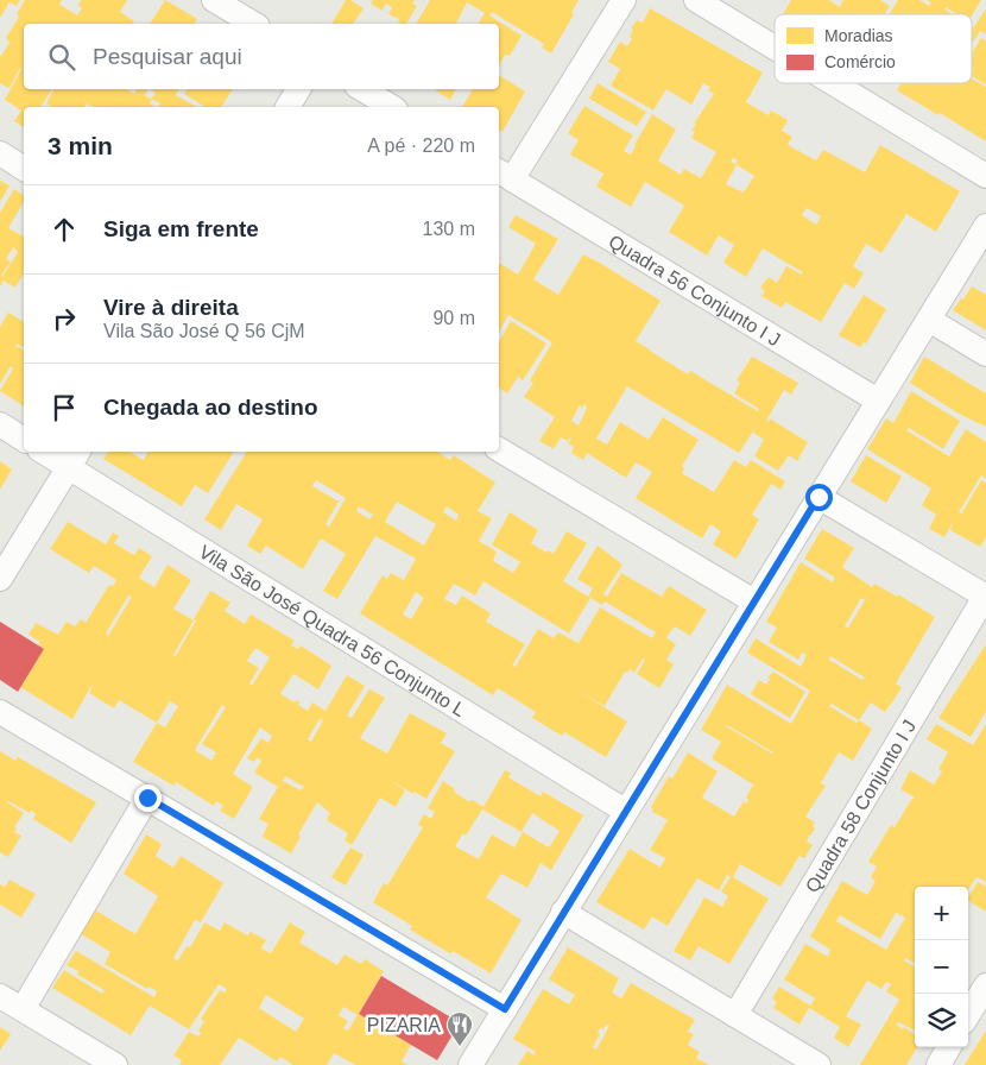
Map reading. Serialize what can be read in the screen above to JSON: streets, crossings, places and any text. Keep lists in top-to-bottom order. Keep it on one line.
{"streets":{"street":["Quadra 56 Conjunto I J","Vila São José Quadra 56 Conjunto L","Quadra 58 Conjunto I J"]},"places":{"restaurant":["PIZARIA"]},"legend":["Moradias","Comércio"],"page":{"search":"Pesquisar aqui","heading":["3 min","A pé · 220 m"],"list":[["Siga em frente","130 m"],["Vire à direita","Vila São José Q 56 CjM","90 m"],"Chegada ao destino"],"map_buttons":["+","−"]}}
